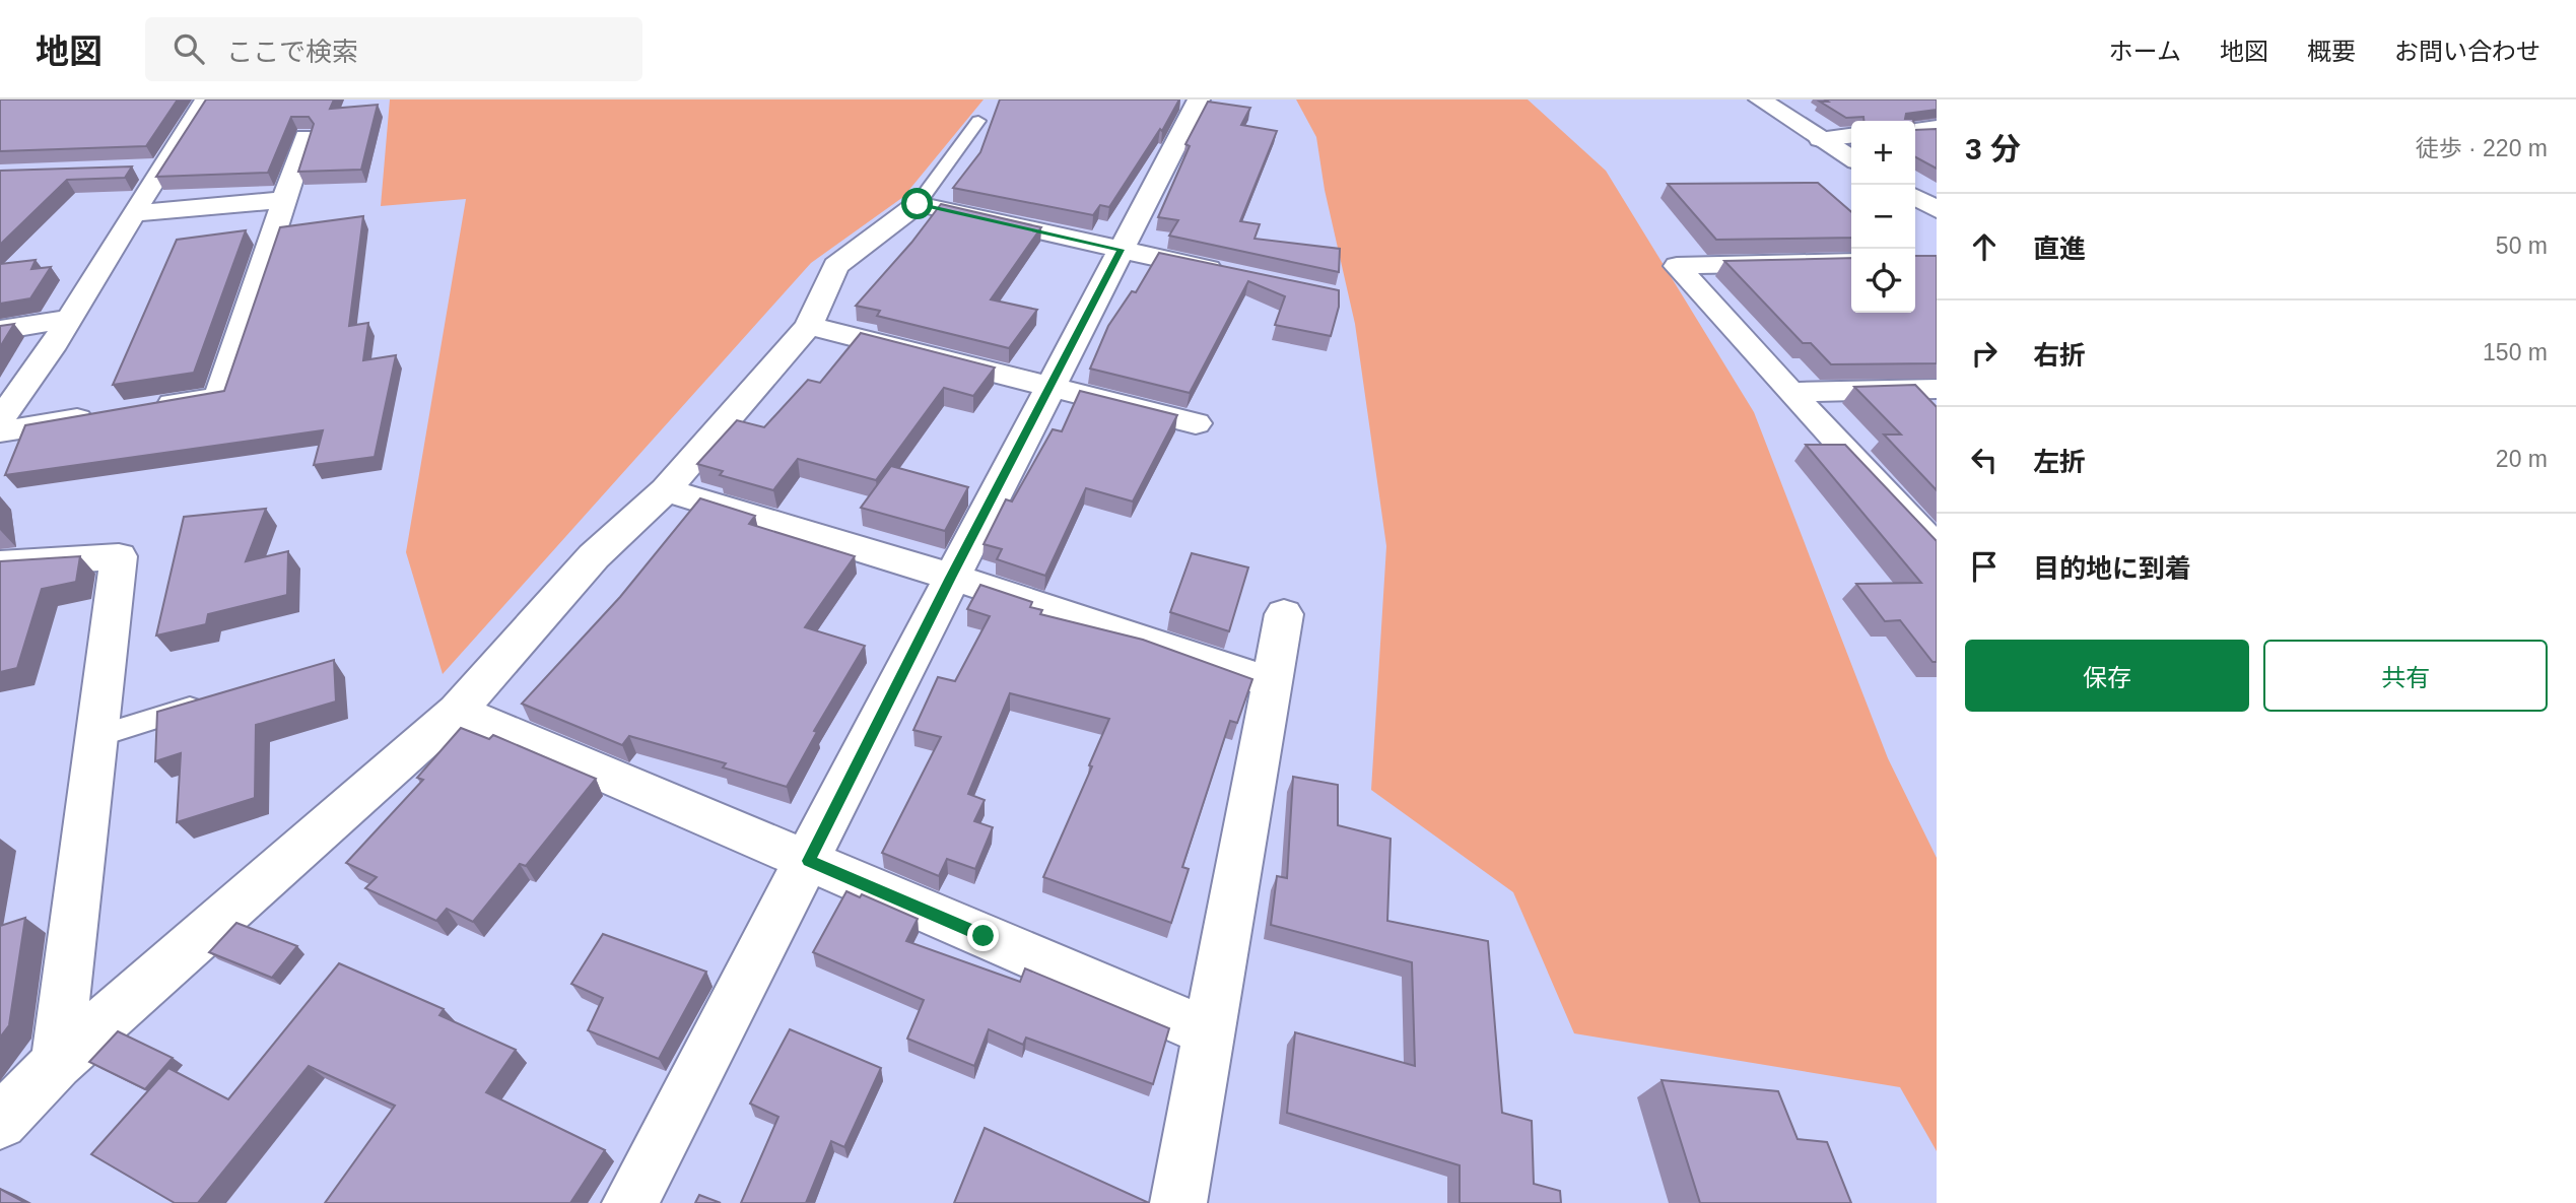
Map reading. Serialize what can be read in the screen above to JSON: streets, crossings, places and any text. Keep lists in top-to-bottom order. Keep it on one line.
{"page":{"header":"地図","search":"ここで検索","nav":["ホーム","地図","概要","お問い合わせ"],"heading":["3 分","徒歩 · 220 m"],"map_buttons":["+","−"],"list":[["直進","50 m"],["右折","150 m"],["左折","20 m"],"目的地に到着"],"buttons":["保存","共有"]}}
